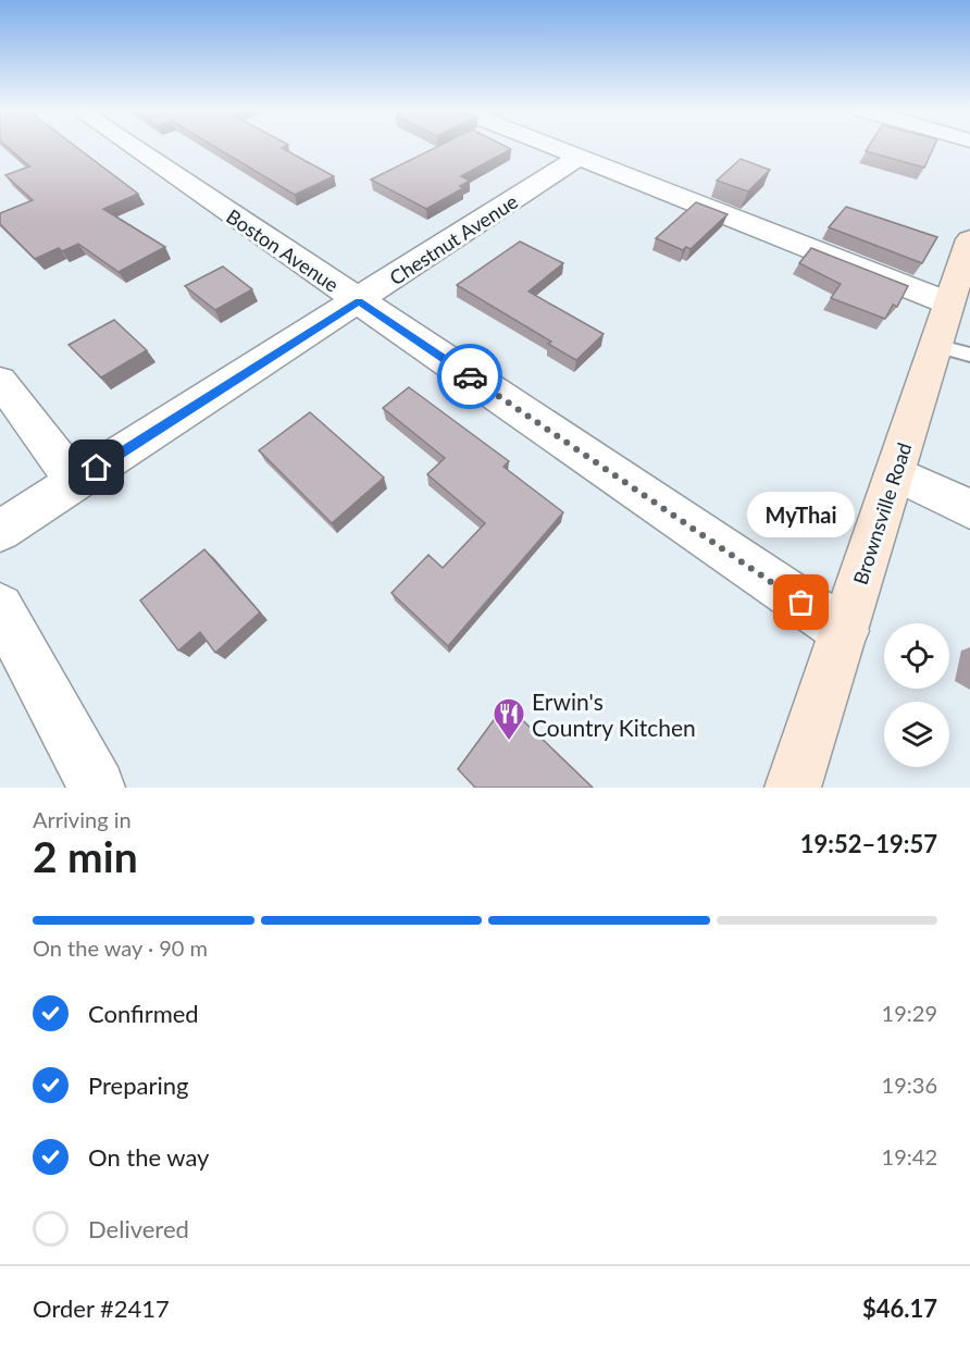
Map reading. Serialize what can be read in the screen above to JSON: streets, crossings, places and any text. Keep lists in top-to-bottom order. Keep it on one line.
{"streets":{"street":["Chestnut Avenue","Boston Avenue","Brownsville Road"]},"crossings":[["Chestnut Avenue","Boston Avenue"],["Boston Avenue","Brownsville Road"]],"places":{"other":["MyThai"],"restaurant":["Erwin's Country Kitchen"]},"page":{"bubble":"MyThai","heading":["2 min","Arriving in","19:52–19:57"],"panel":["Order #2417","$46.17"],"bar":"On the way · 90 m","list":[["Confirmed","19:29"],["Preparing","19:36"],["On the way","19:42"],"Delivered"]}}
